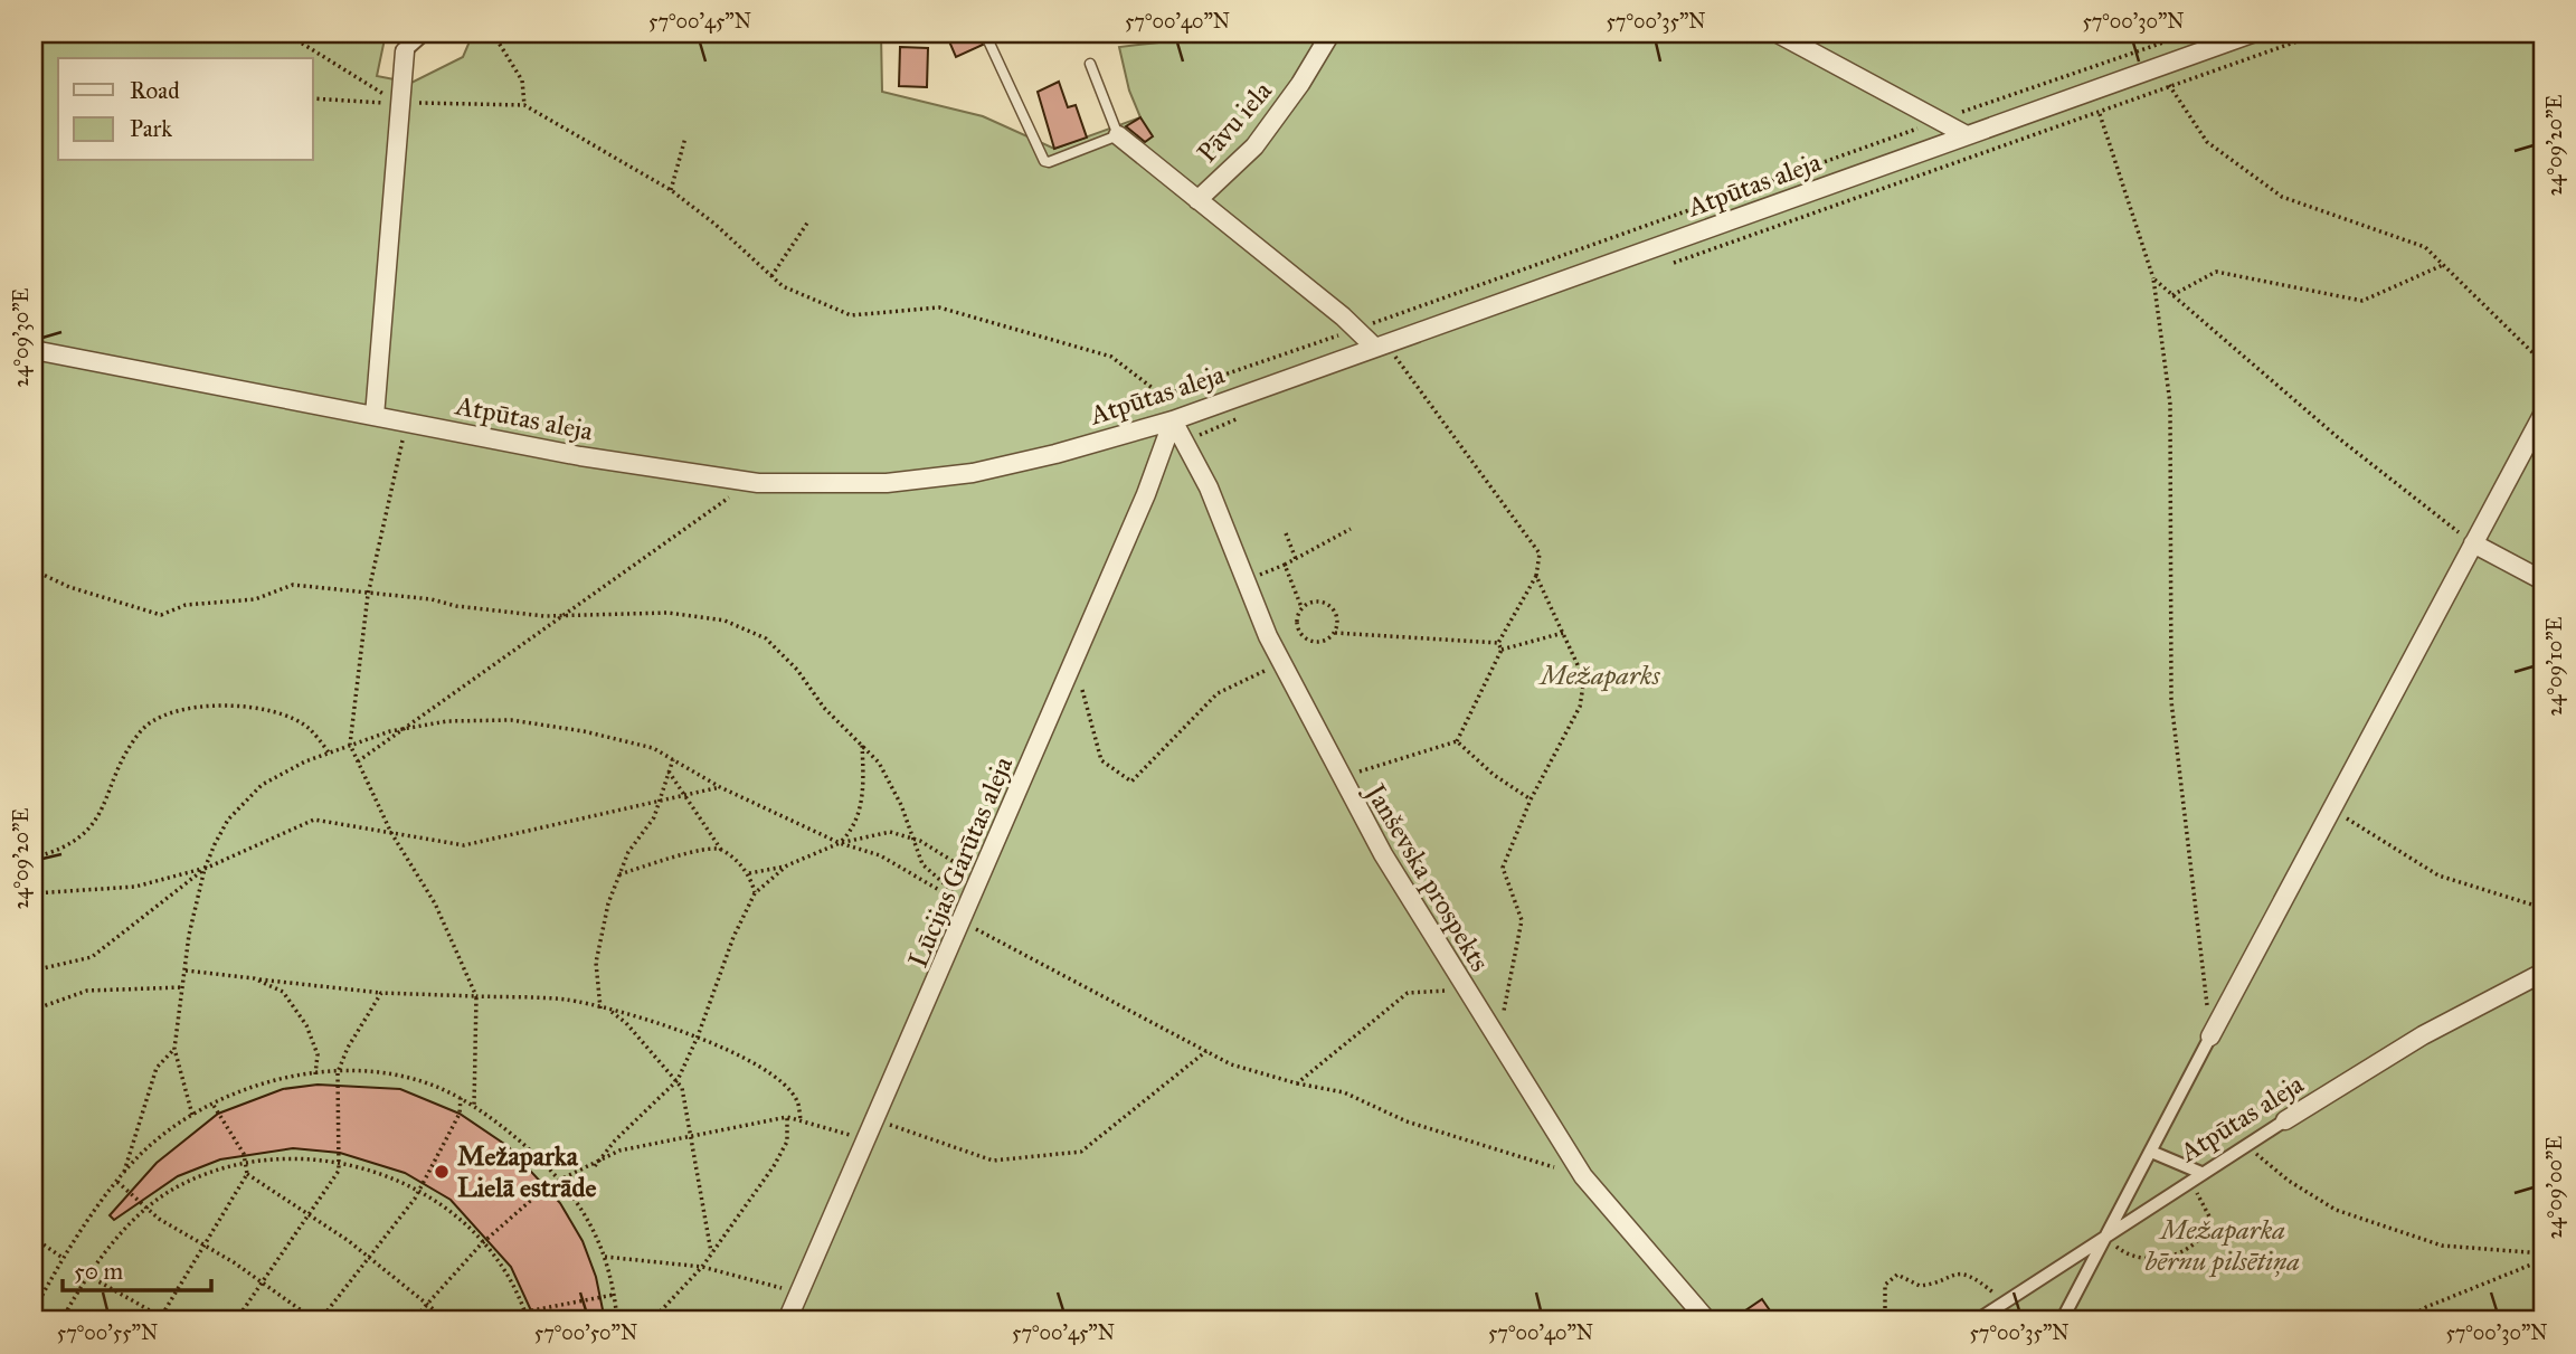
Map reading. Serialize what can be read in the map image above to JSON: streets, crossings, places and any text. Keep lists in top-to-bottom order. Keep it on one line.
{"streets":{"street":["Pāvu iela","Atpūtas aleja","Lūcijas Garūtas aleja","Janševska prospekts"]},"crossings":[["Atpūtas aleja","Lūcijas Garūtas aleja"],["Atpūtas aleja","Janševska prospekts"],["Lūcijas Garūtas aleja","Janševska prospekts"]],"parks":["Mežaparks","Mežaparka bērnu pilsētiņa"],"places":["Mežaparka Lielā estrāde"],"legend":["Road","Park"],"scale_bar":"50 m","coordinates":["57°00'45\"N","57°00'40\"N","57°00'35\"N","57°00'30\"N","24°09'20\"E","24°09'30\"E","24°09'10\"E","24°09'00\"E","57°00'55\"N","57°00'50\"N"]}
